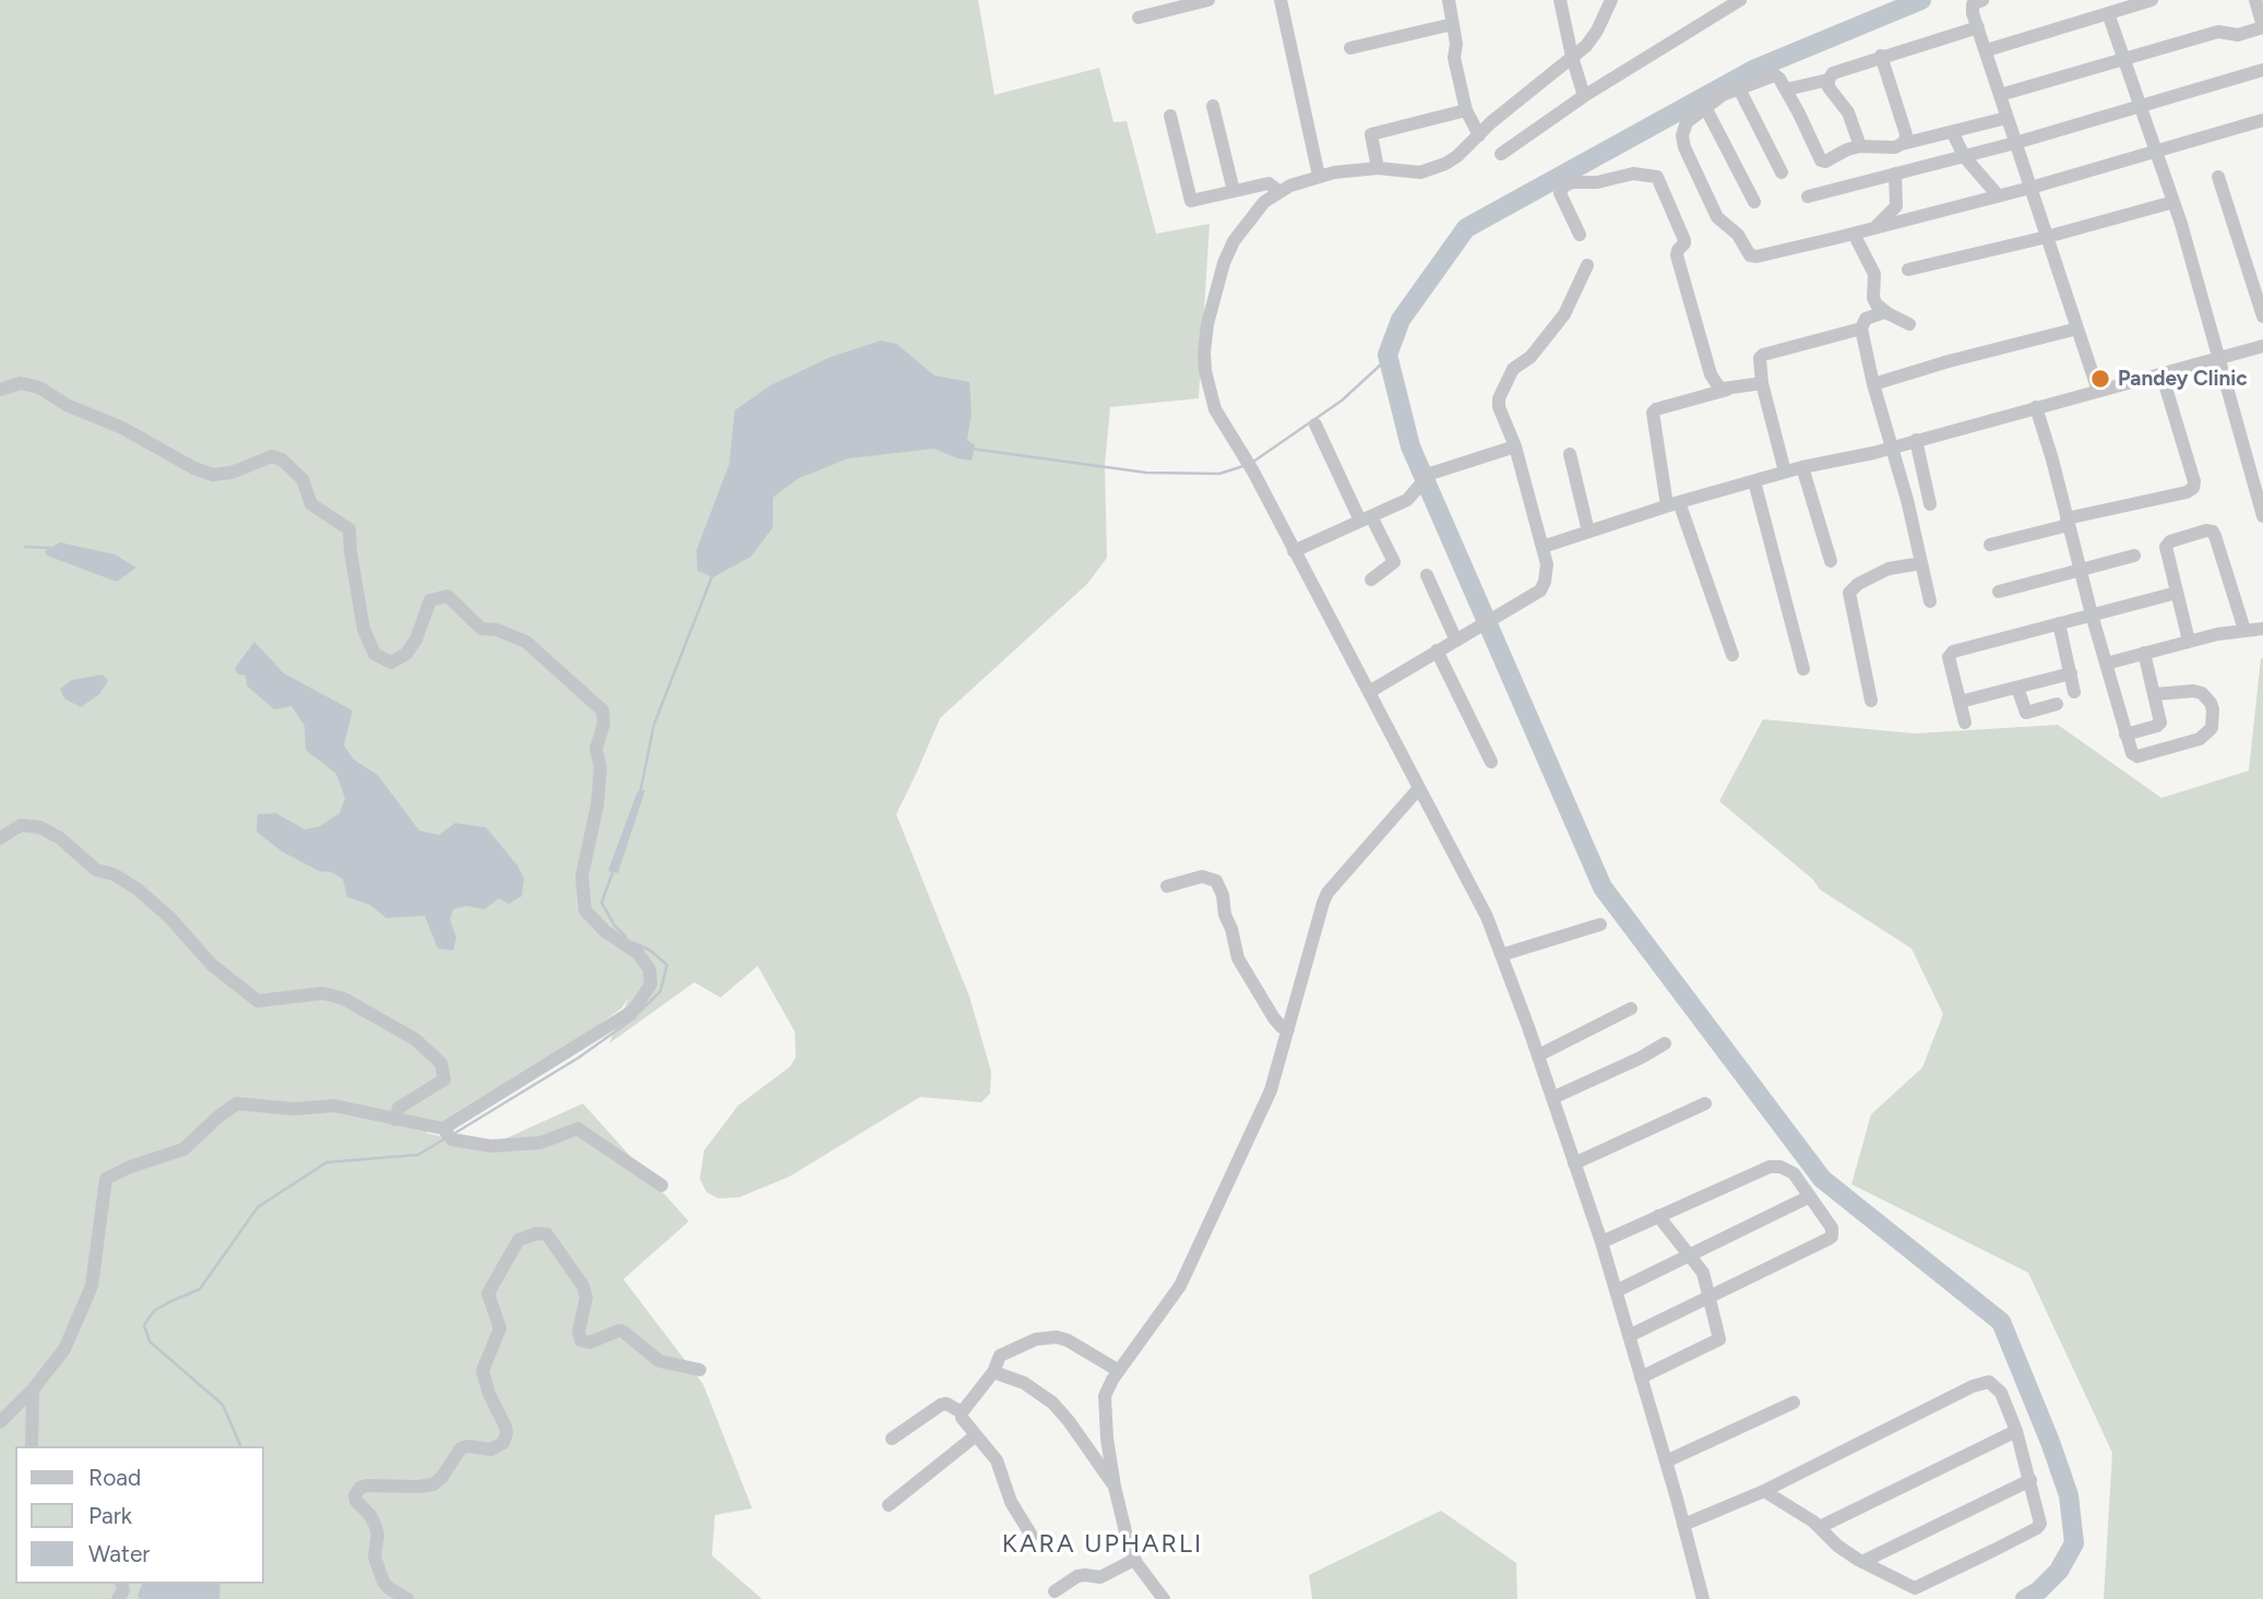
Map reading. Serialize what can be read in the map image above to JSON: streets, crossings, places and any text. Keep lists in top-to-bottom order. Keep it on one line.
{"districts":["KARA UPHARLI"],"places":["Pandey Clinic"],"legend":["Road","Park","Water"]}
